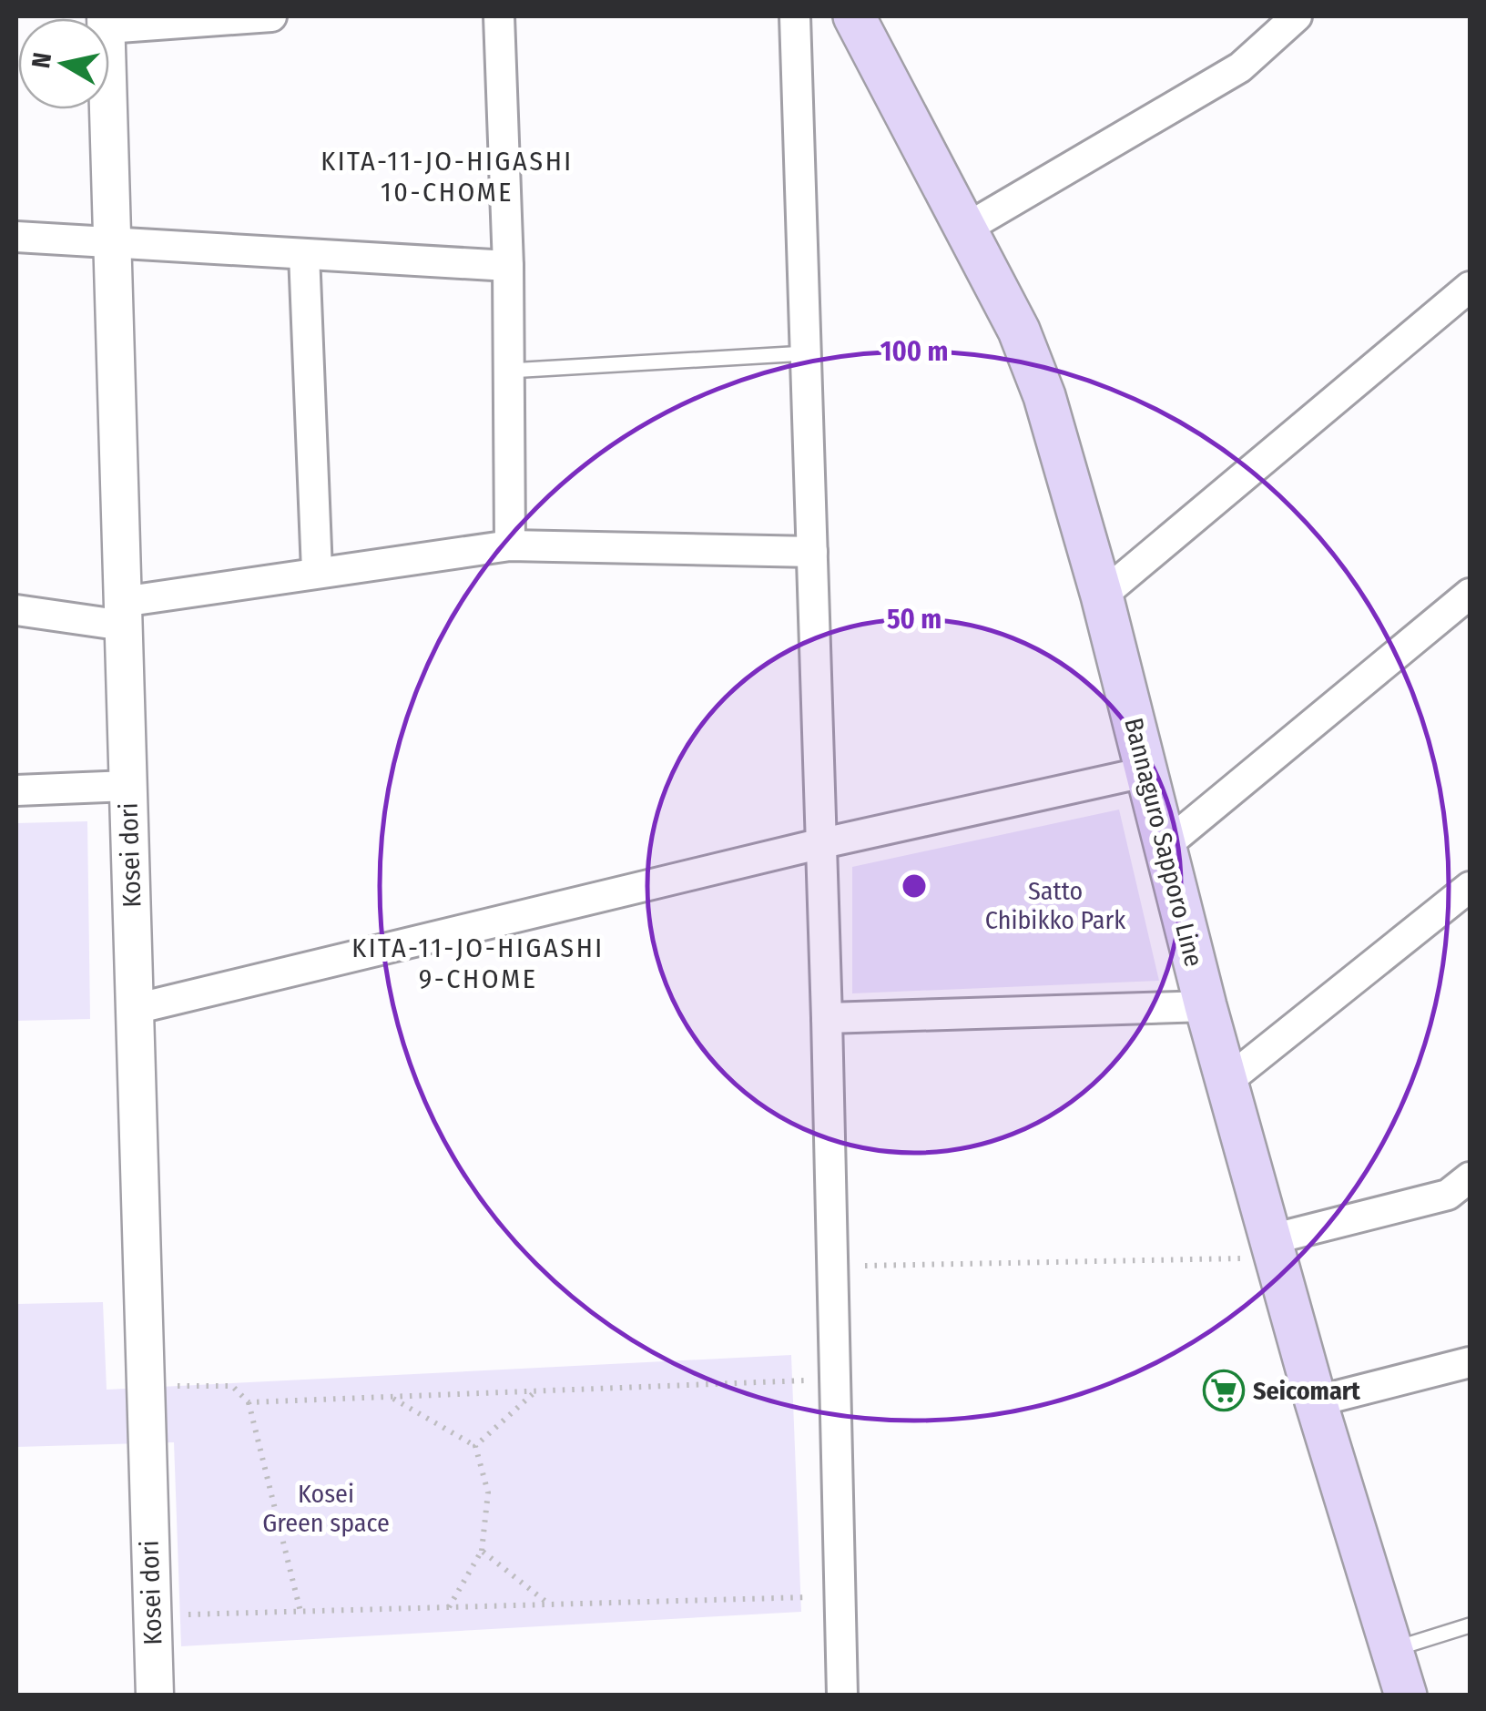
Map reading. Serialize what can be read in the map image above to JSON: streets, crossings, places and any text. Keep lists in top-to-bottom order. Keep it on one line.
{"streets":{"main road":["Bannaguro Sapporo Line"],"street":["Kosei dori"]},"districts":["KITA-11-JO-HIGASHI 10-CHOME","KITA-11-JO-HIGASHI 9-CHOME"],"parks":["Satto Chibikko Park","Kosei Green space"],"places":{"supermarket":["Seicomart"]},"north":"left","rings":["100 m","50 m"]}
